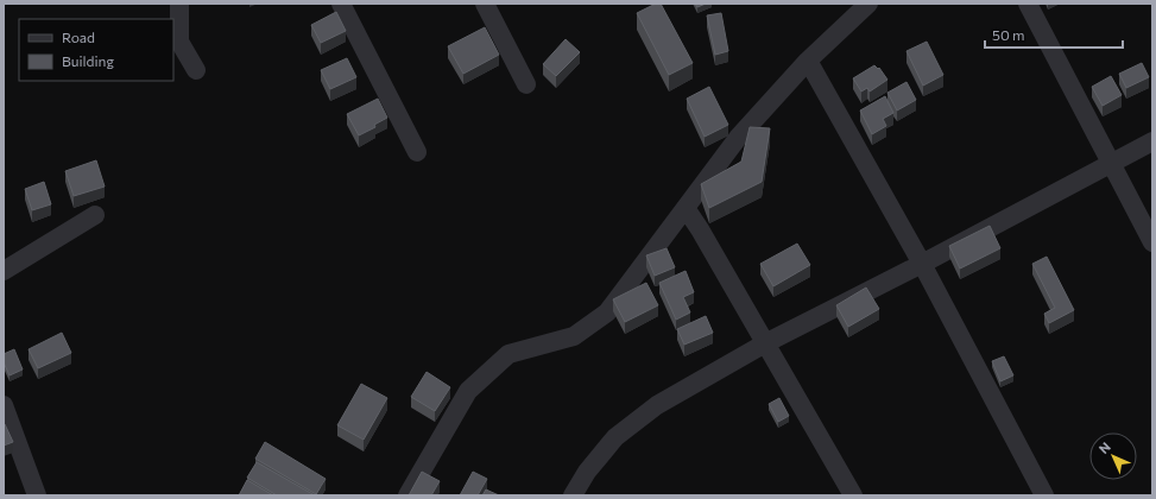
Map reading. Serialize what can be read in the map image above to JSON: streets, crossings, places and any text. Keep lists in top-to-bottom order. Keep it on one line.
{"legend":["Road","Building"],"scale_bar":"50 m","north":"top left"}
